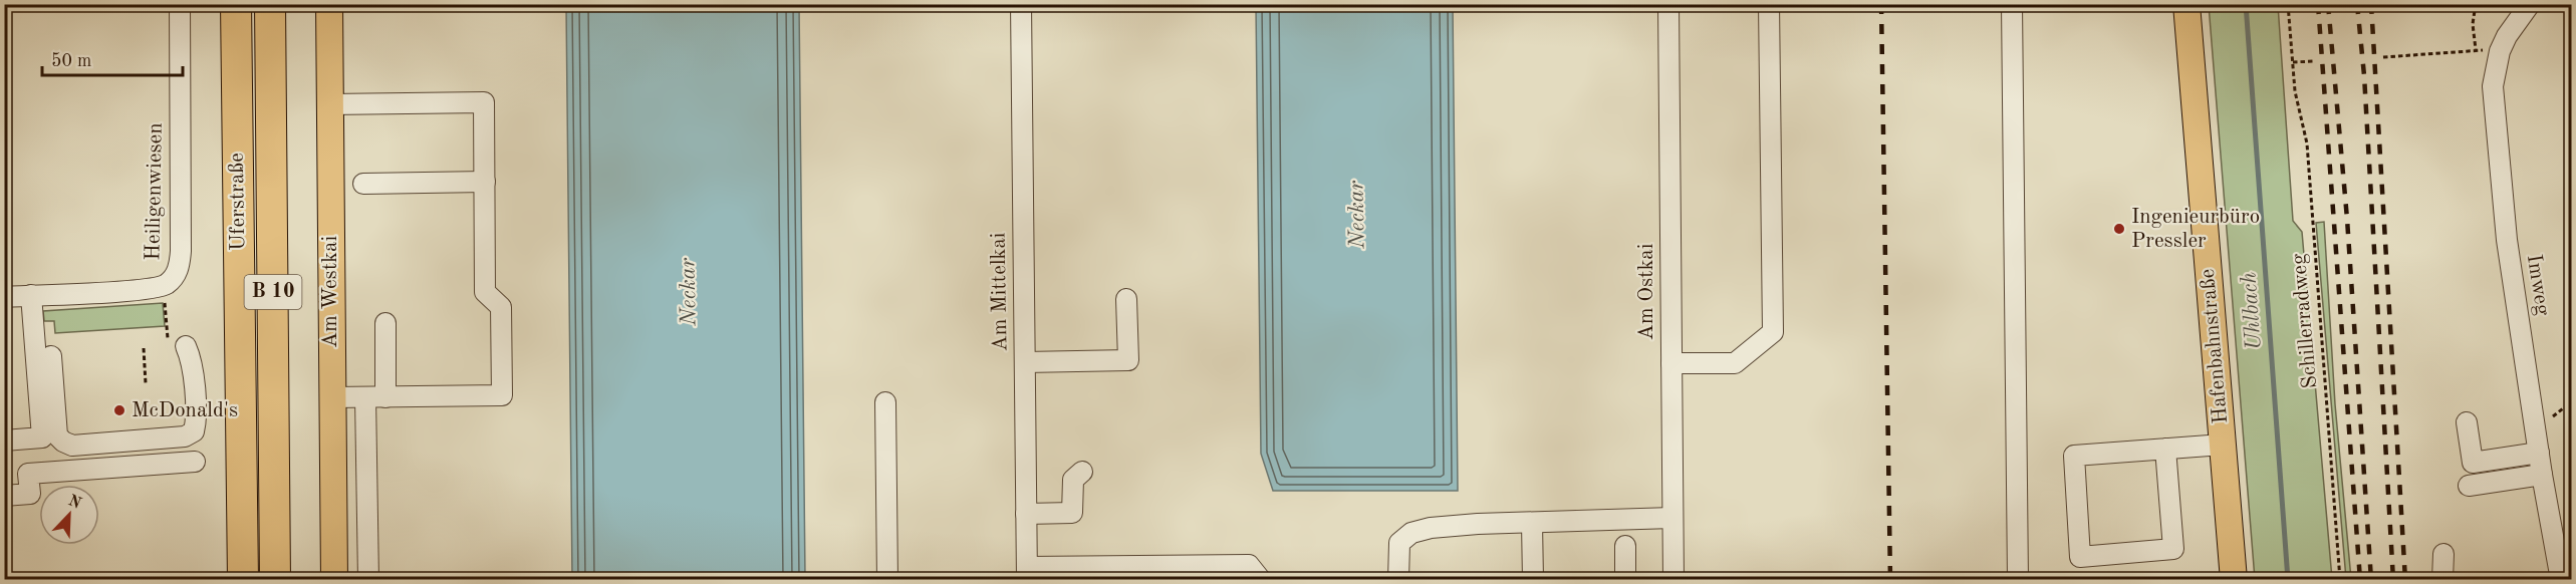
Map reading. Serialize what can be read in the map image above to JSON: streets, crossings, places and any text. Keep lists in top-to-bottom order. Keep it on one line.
{"streets":{"highway":["Uferstraße","B 10"],"main road":["Am Westkai","Hafenbahnstraße"],"street":["Heiligenwiesen","Imweg","Am Mittelkai","Am Ostkai"],"path":["Schillerradweg"]},"water":["Neckar","Uhlbach"],"places":["Ingenieurbüro Pressler","McDonald's"],"scale_bar":"50 m","north":"top right"}
